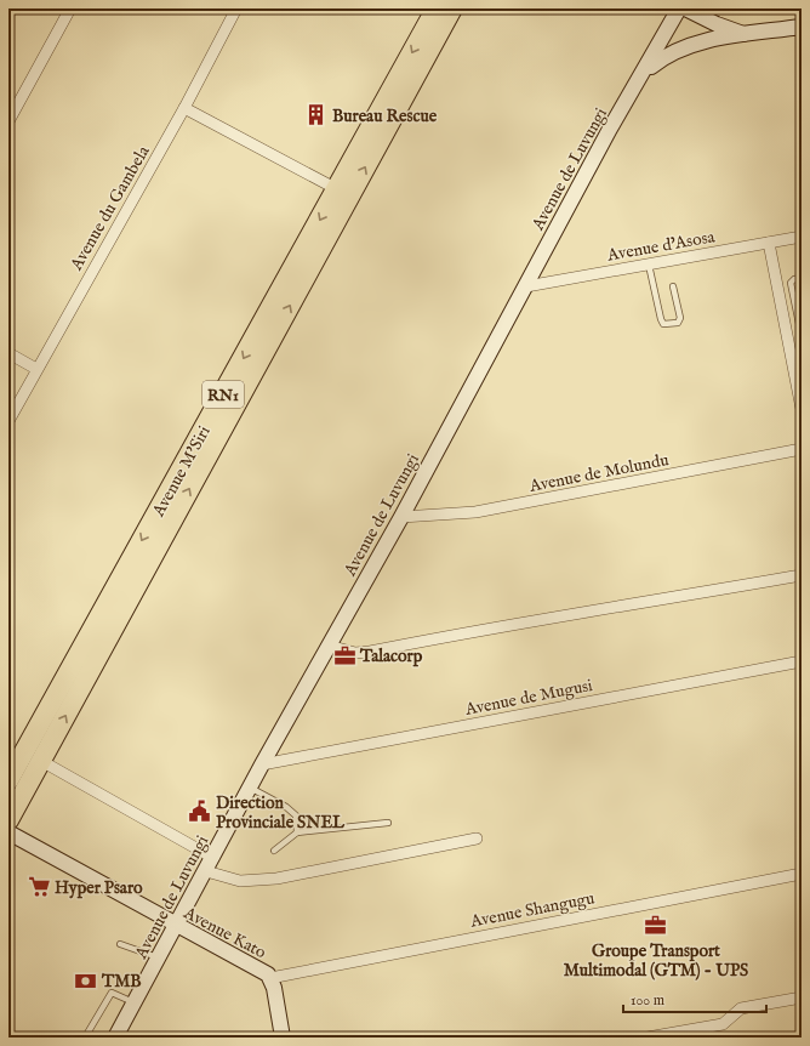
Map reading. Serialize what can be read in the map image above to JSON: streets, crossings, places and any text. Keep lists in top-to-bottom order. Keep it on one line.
{"streets":{"highway":["RN1","Avenue M'Siri"],"street":["Avenue de Luvungi","Avenue du Gambela","Avenue d'Asosa","Avenue de Molundu","Avenue de Mugusi","Avenue Shangugu","Avenue Kato"]},"crossings":[["Avenue de Luvungi","Avenue d'Asosa"],["Avenue de Luvungi","Avenue de Molundu"],["Avenue de Luvungi","Avenue de Mugusi"],["Avenue de Luvungi","Avenue Kato"],["RN1","Avenue M'Siri"],["Avenue Shangugu","Avenue Kato"]],"places":{"building":["Bureau Rescue"],"office":["Talacorp","Groupe Transport Multimodal (GTM) - UPS"],"public building":["Direction Provinciale SNEL"],"supermarket":["Hyper Psaro"],"bank":["TMB"]},"scale_bar":"100 m"}
